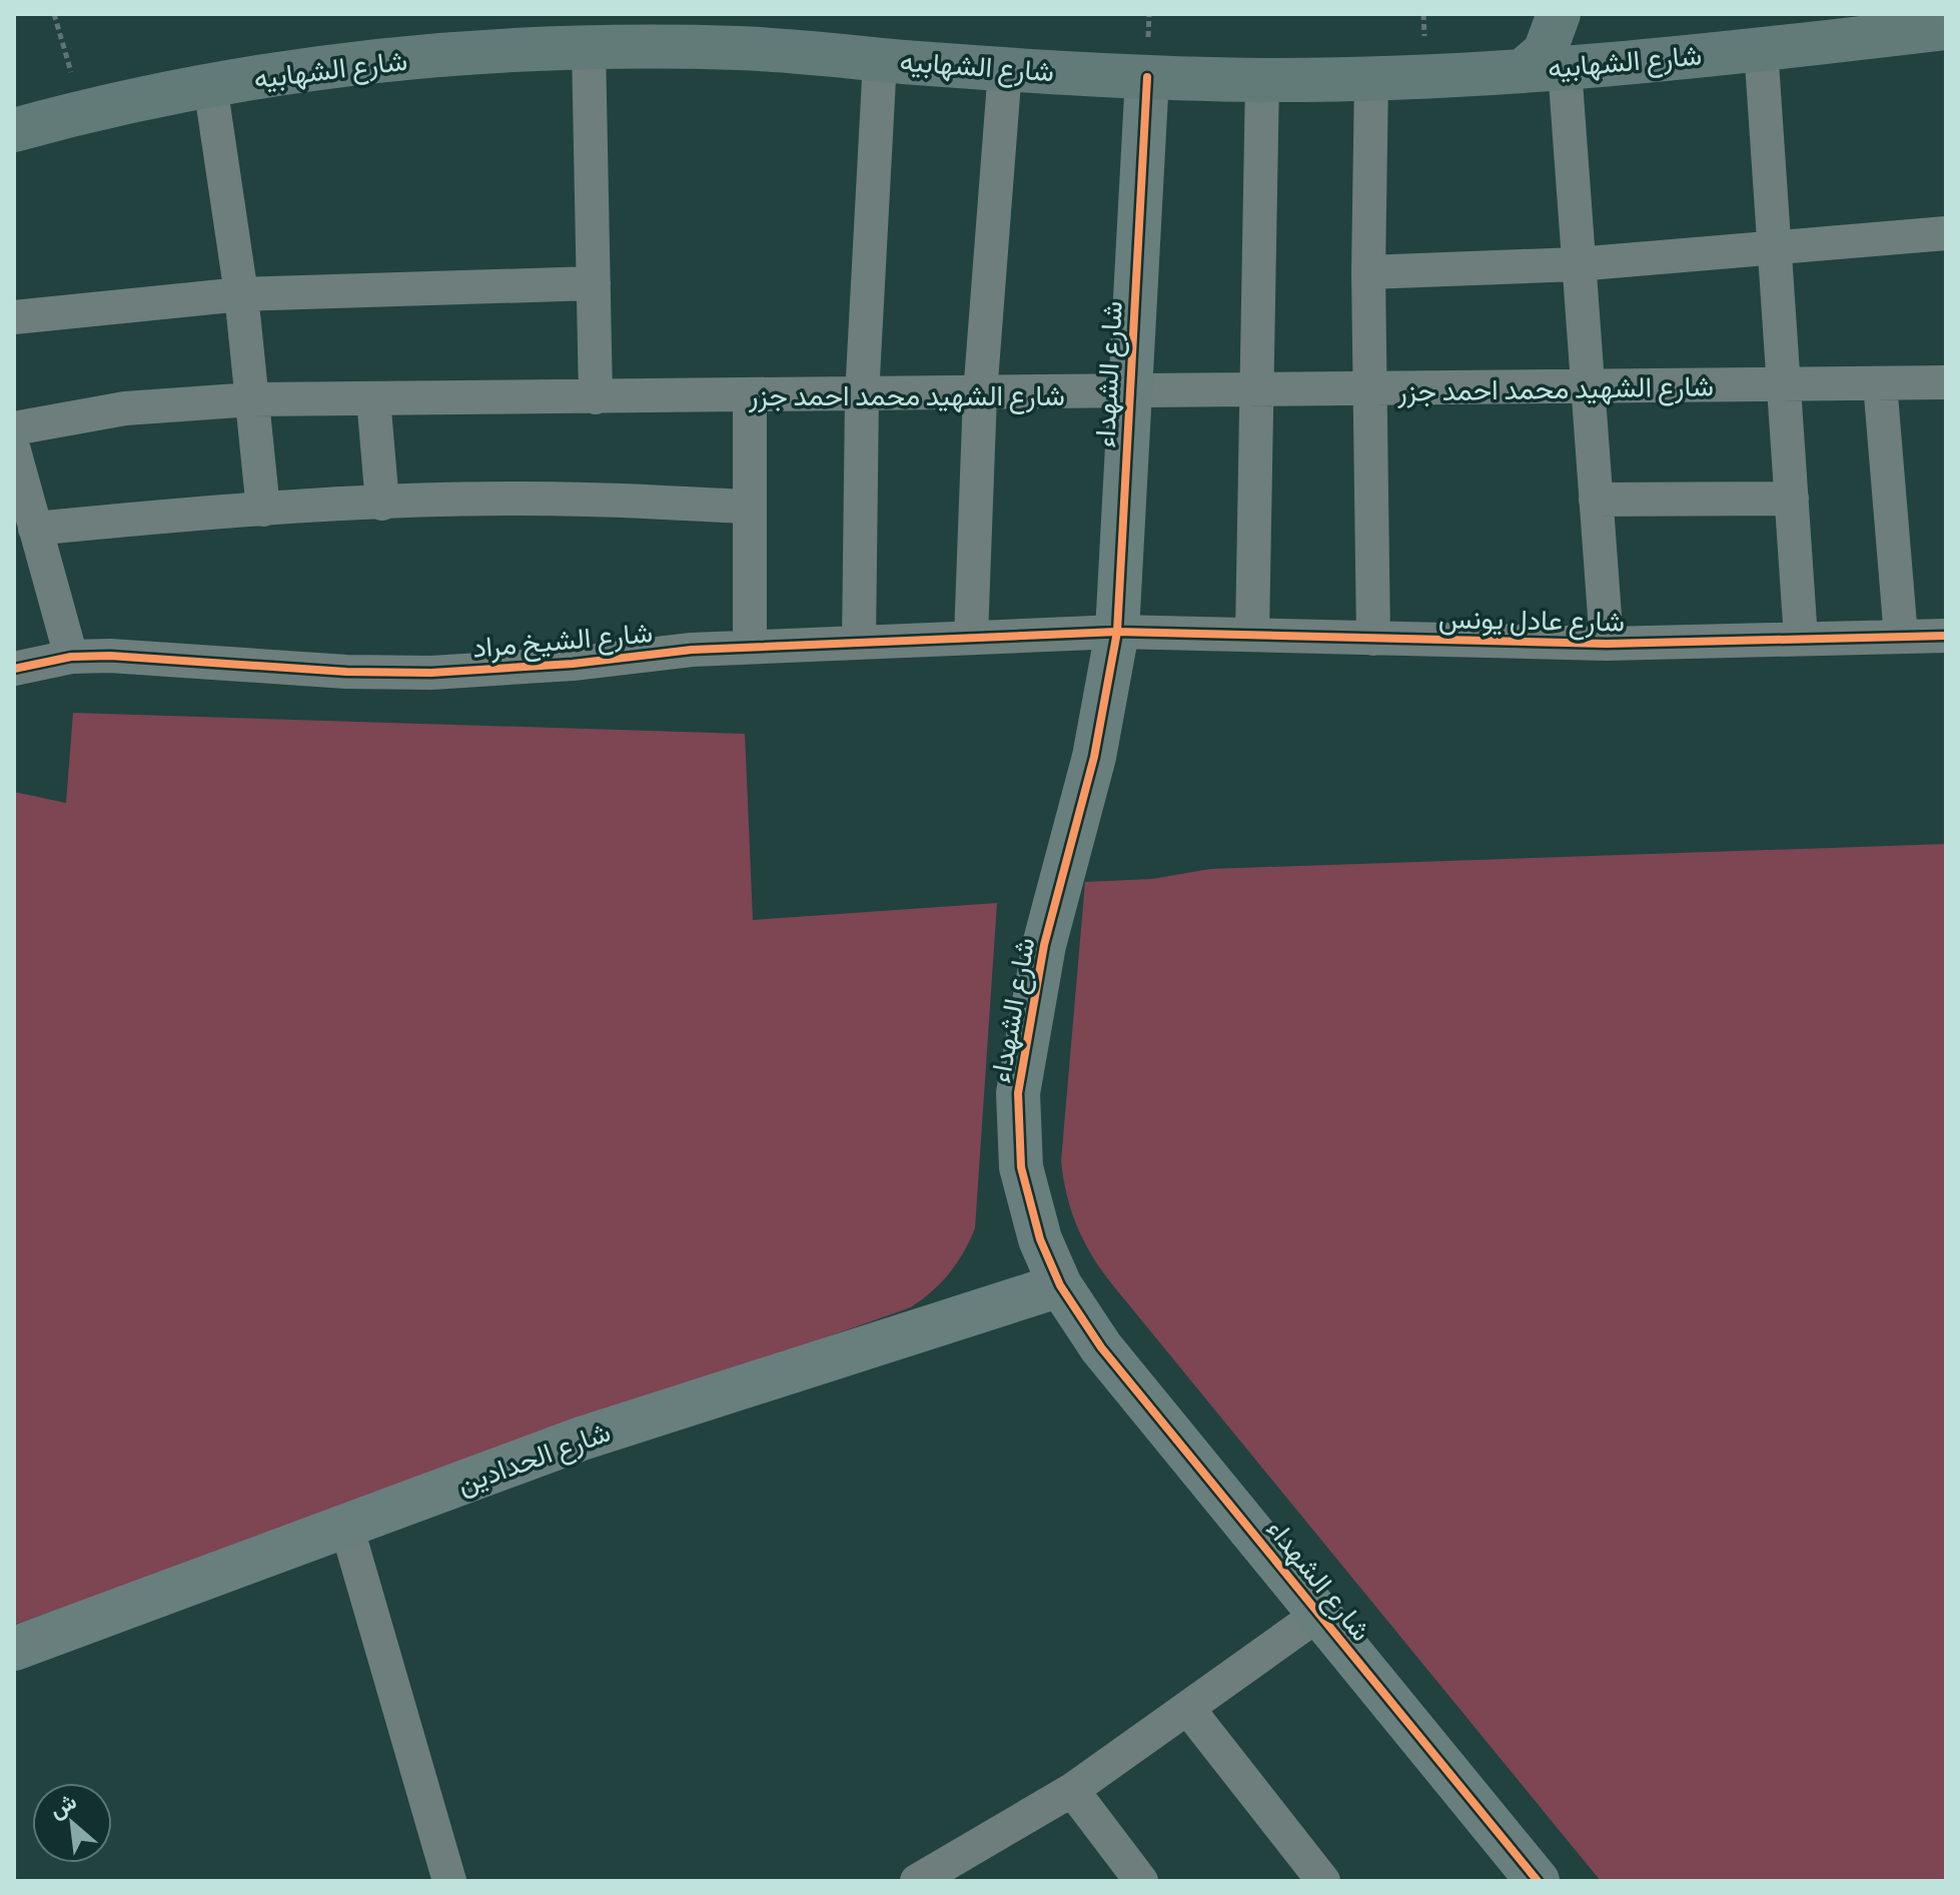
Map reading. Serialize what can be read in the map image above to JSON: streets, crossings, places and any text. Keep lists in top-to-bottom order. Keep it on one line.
{"streets":{"highway":["شارع الشهابيه"],"street":["شارع الشهداء","شارع الشهيد محمد احمد جزر","شارع عادل يونس","شارع الشيخ مراد","شارع الحدادين"]},"crossings":[["شارع الشهابيه","شارع الشهداء"],["شارع الشهداء","شارع الشهيد محمد احمد جزر"],["شارع الشهداء","شارع عادل يونس"],["شارع الشهداء","شارع الشيخ مراد"],["شارع الشهداء","شارع الحدادين"],["شارع عادل يونس","شارع الشيخ مراد"]],"north":"top left"}
